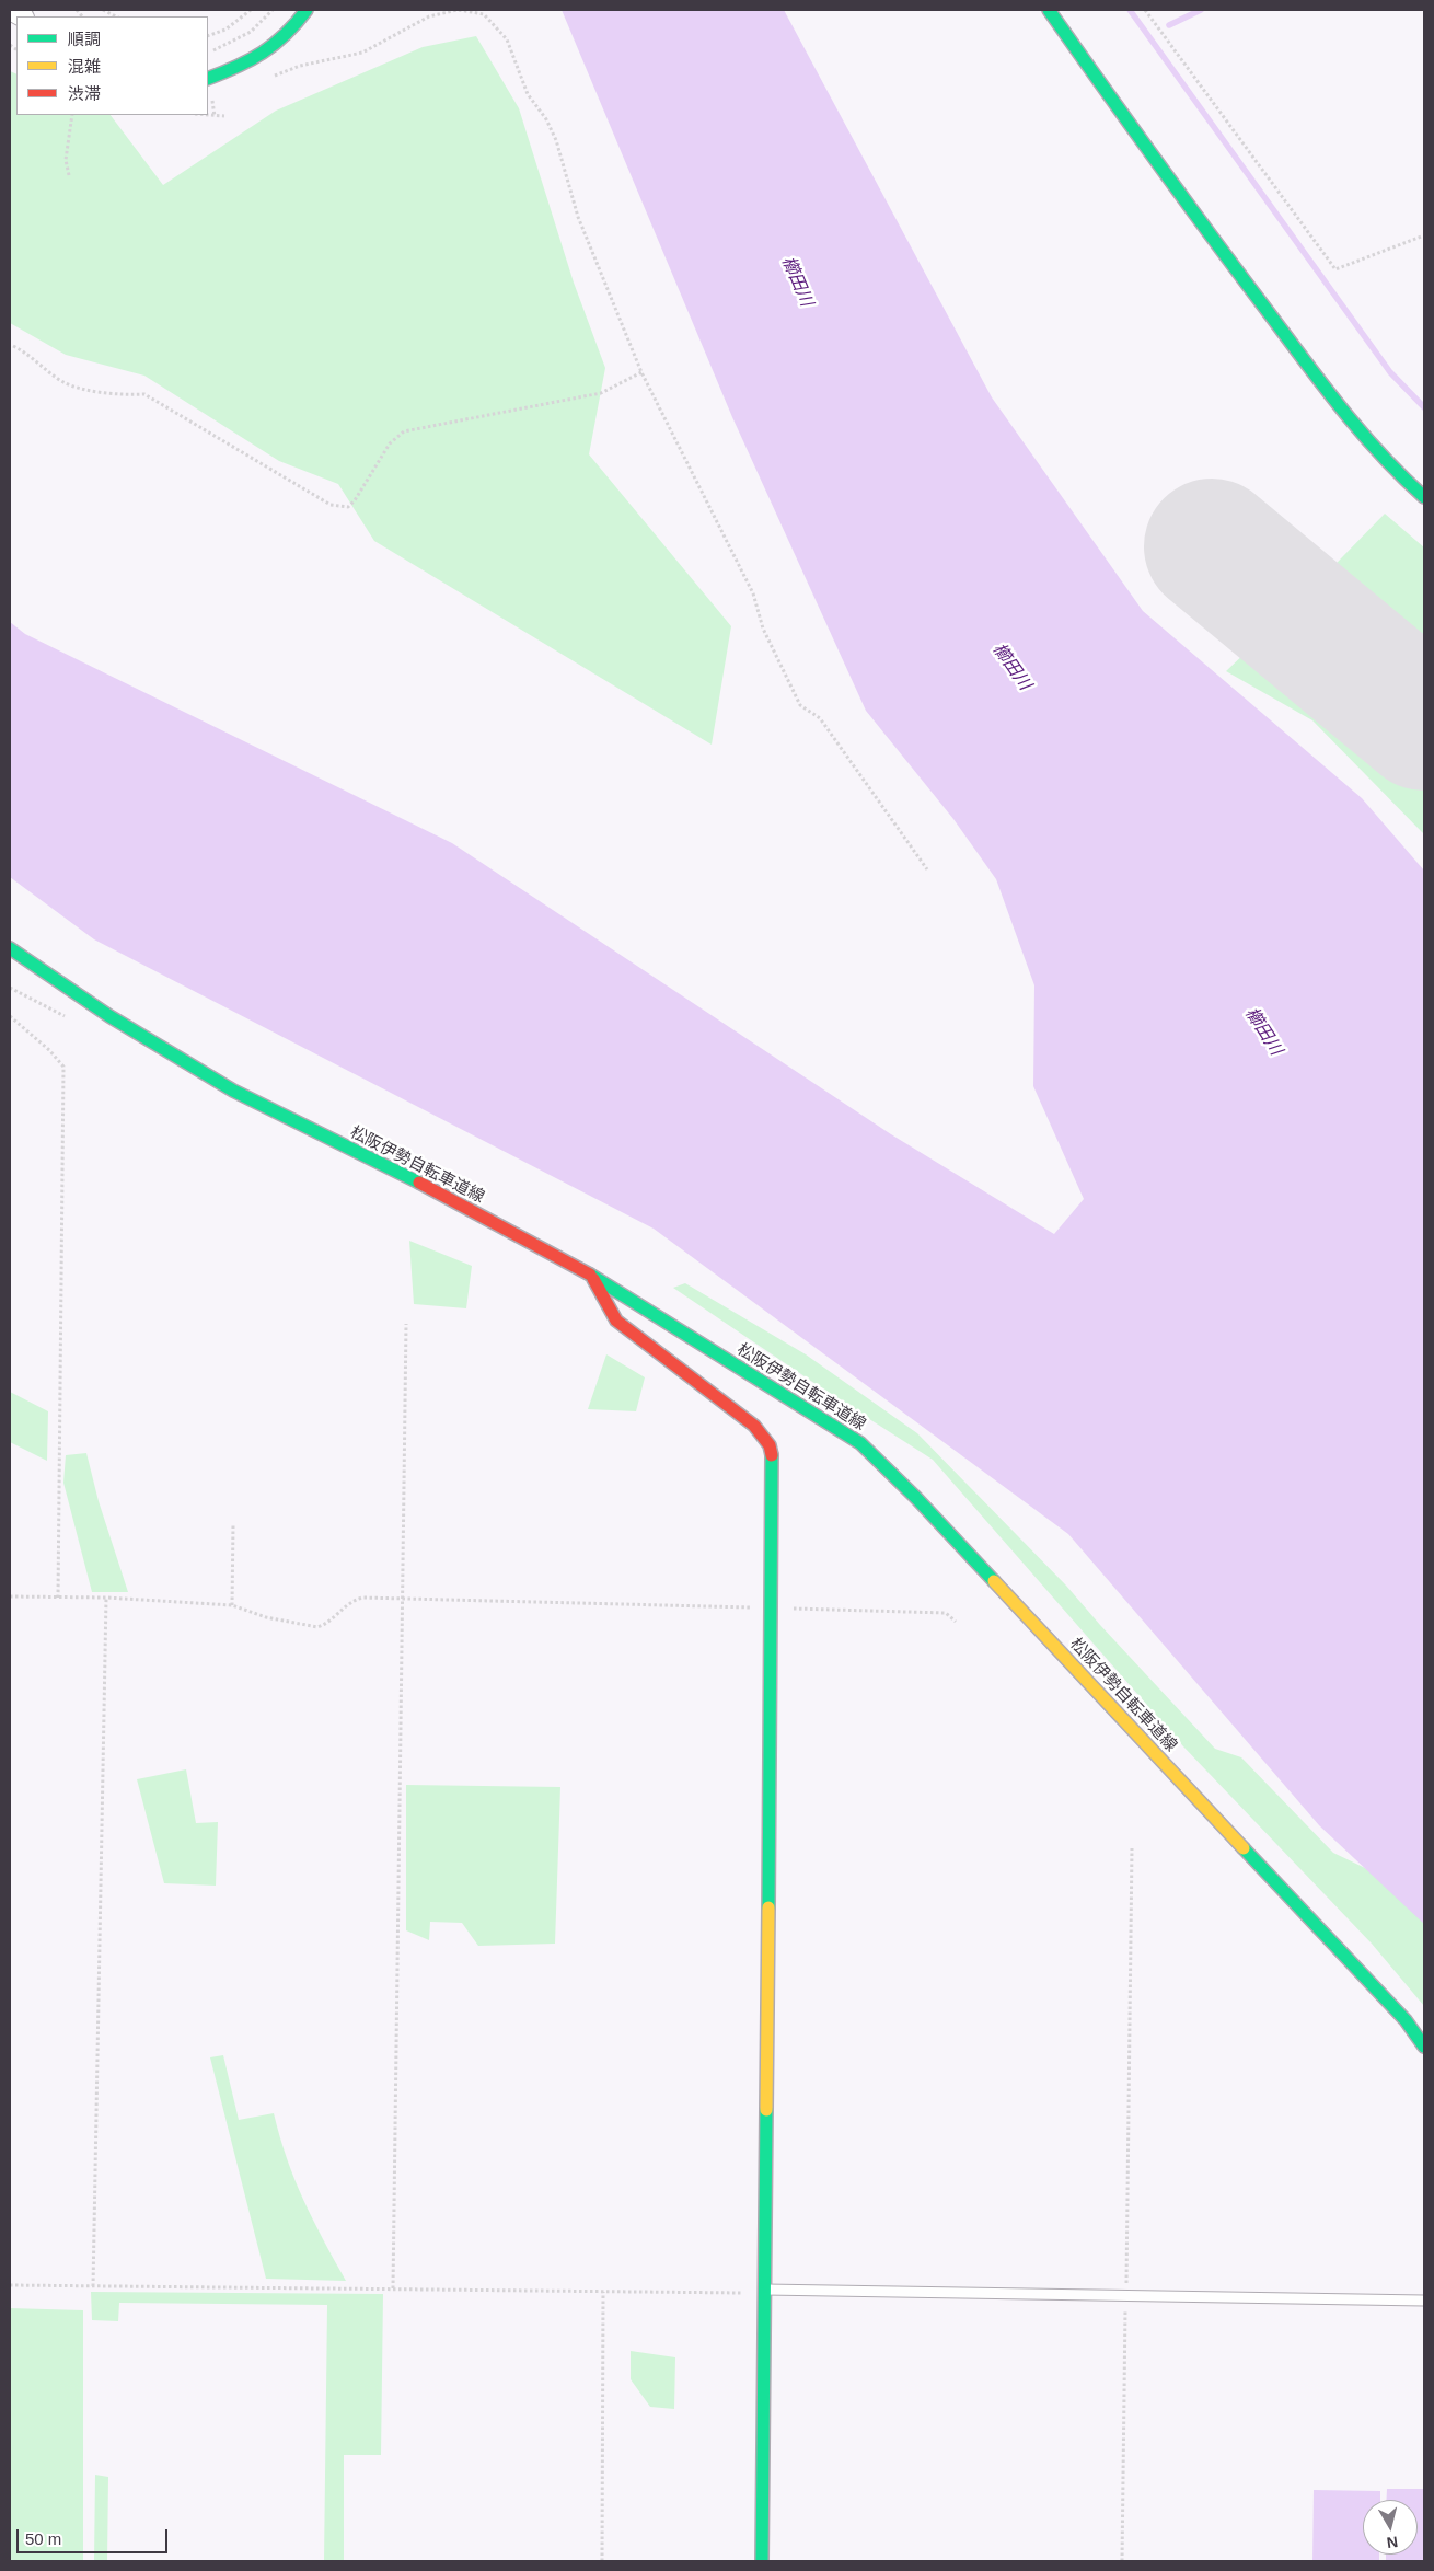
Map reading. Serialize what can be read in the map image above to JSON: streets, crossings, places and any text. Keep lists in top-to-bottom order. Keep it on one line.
{"streets":{"street":["松阪伊勢自転車道線"]},"water":["櫛田川"],"legend":["順調","混雑","渋滞"],"scale_bar":"50 m","north":"bottom"}
